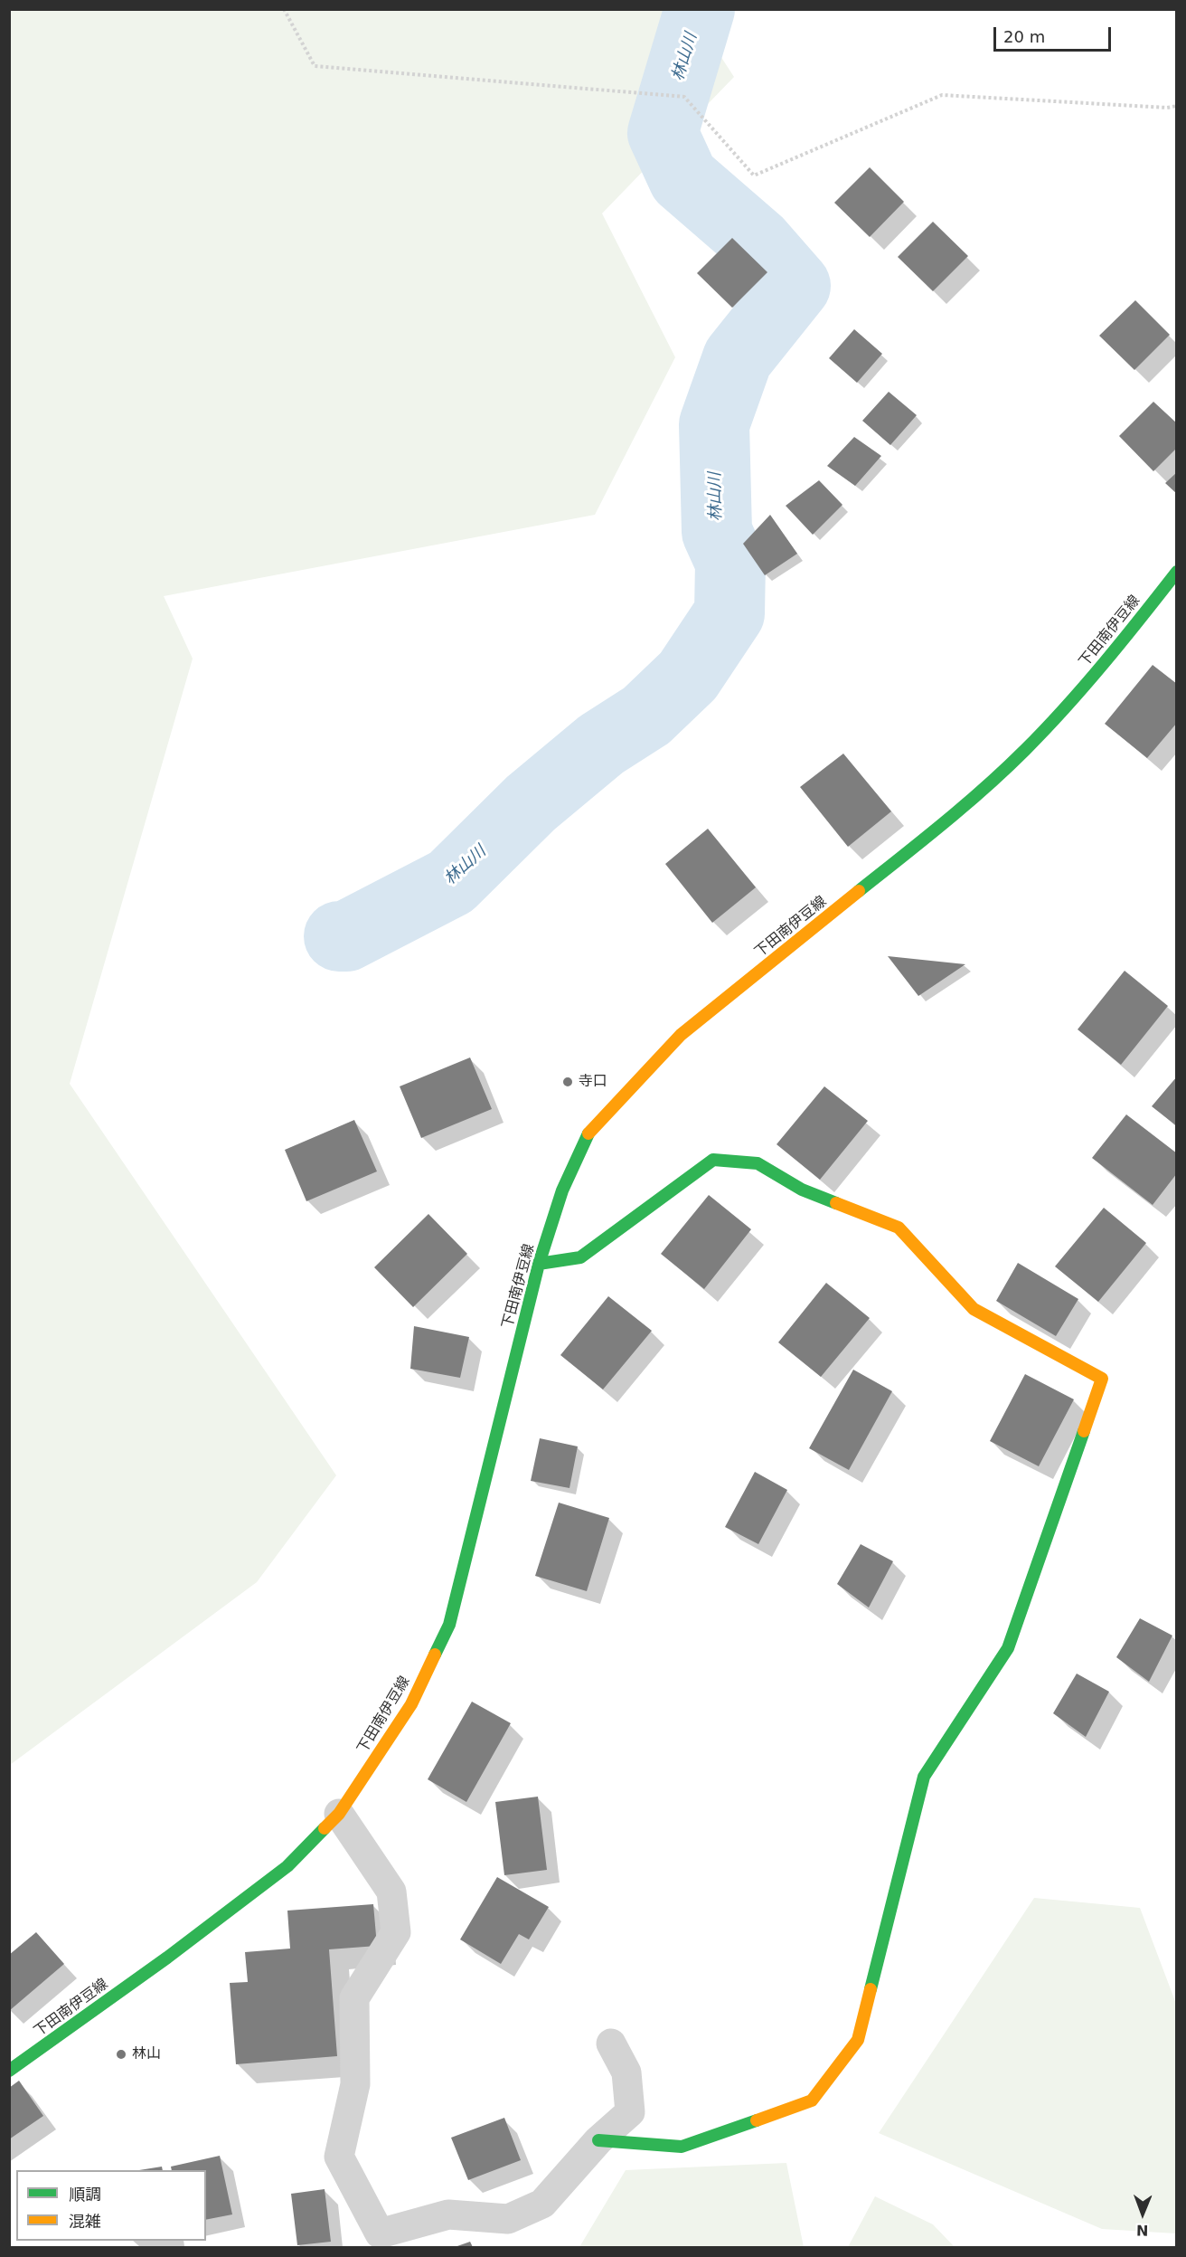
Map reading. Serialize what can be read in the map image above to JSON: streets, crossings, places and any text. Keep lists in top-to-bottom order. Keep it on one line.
{"streets":{"main road":["下田南伊豆線"]},"water":["林山川"],"places":["寺口","林山"],"legend":["順調","混雑"],"scale_bar":"20 m","north":"bottom"}
